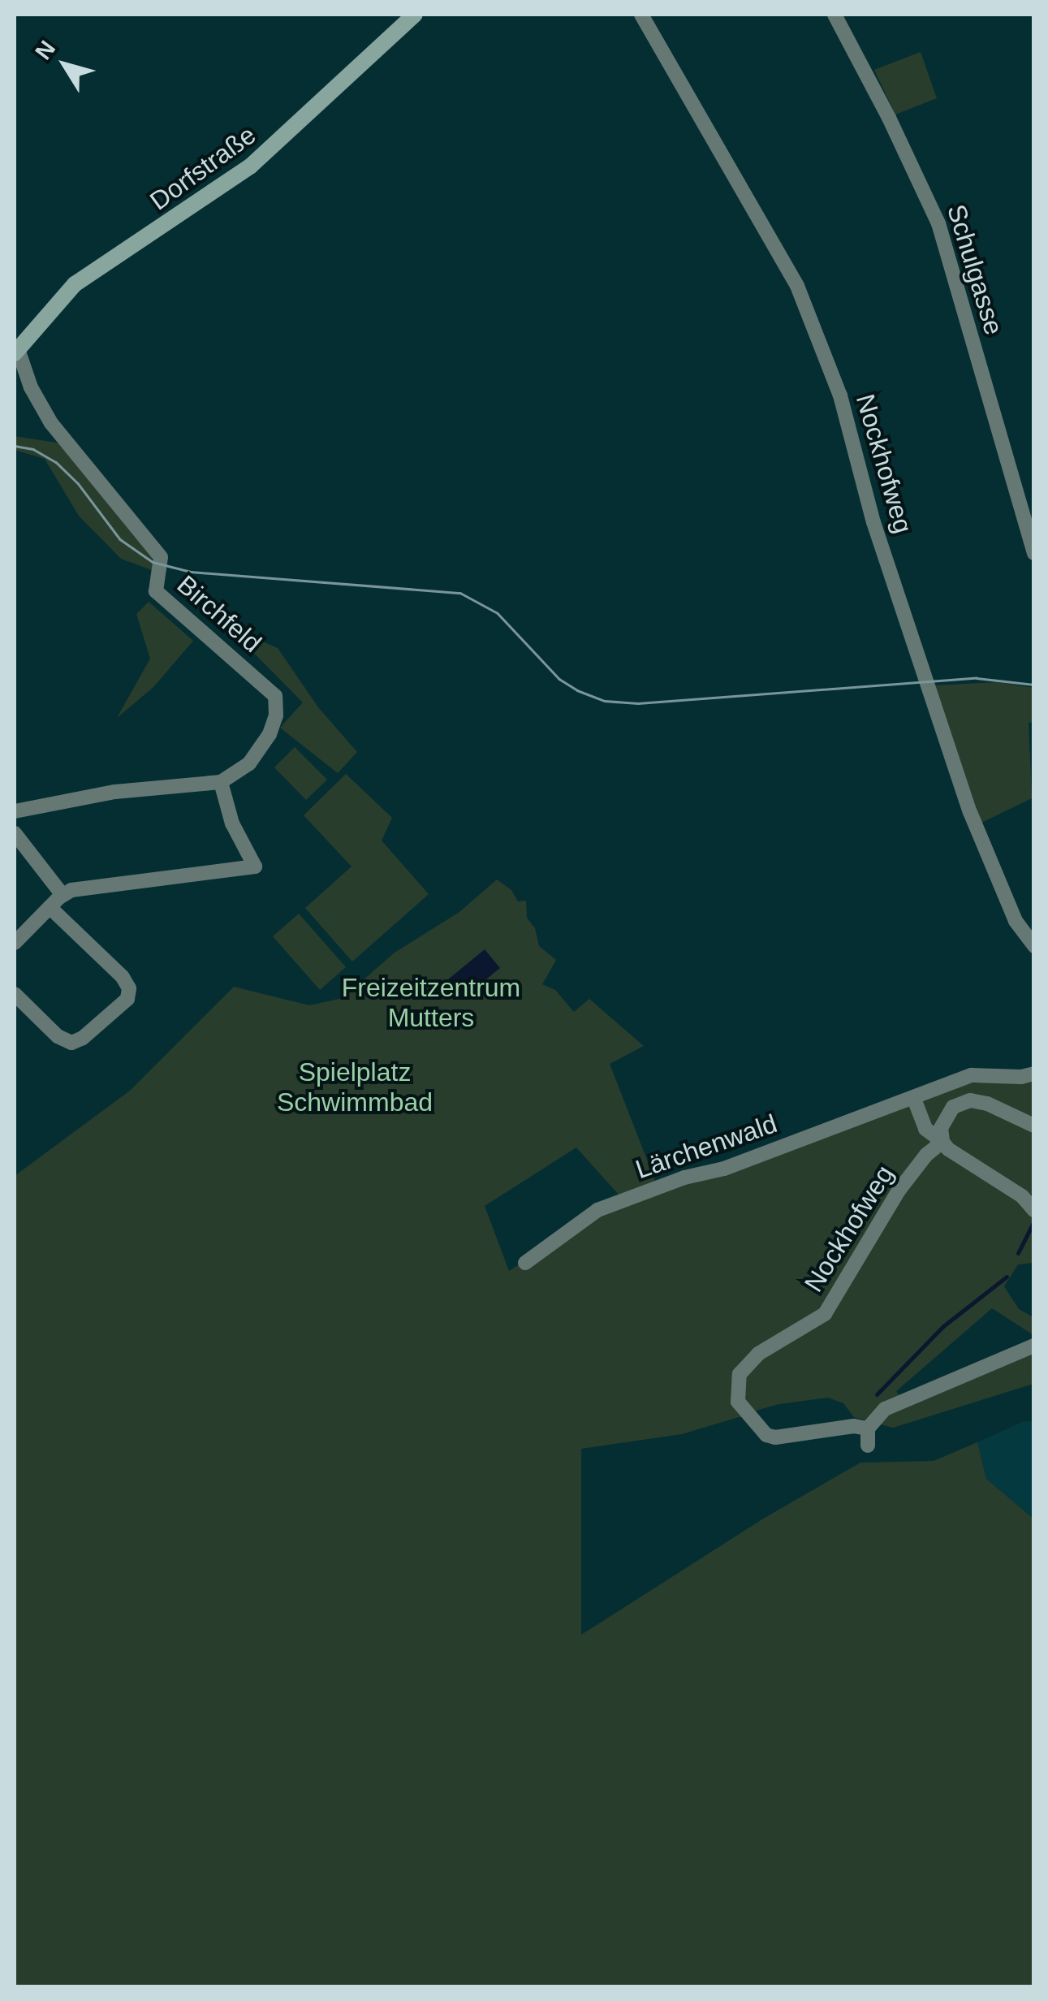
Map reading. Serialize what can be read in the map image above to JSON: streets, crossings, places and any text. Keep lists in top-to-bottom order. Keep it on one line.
{"streets":{"main road":["Dorfstraße"],"street":["Schulgasse","Nockhofweg","Birchfeld","Lärchenwald"]},"crossings":[["Dorfstraße","Birchfeld"]],"parks":["Freizeitzentrum Mutters","Spielplatz Schwimmbad"],"north":"top left"}
